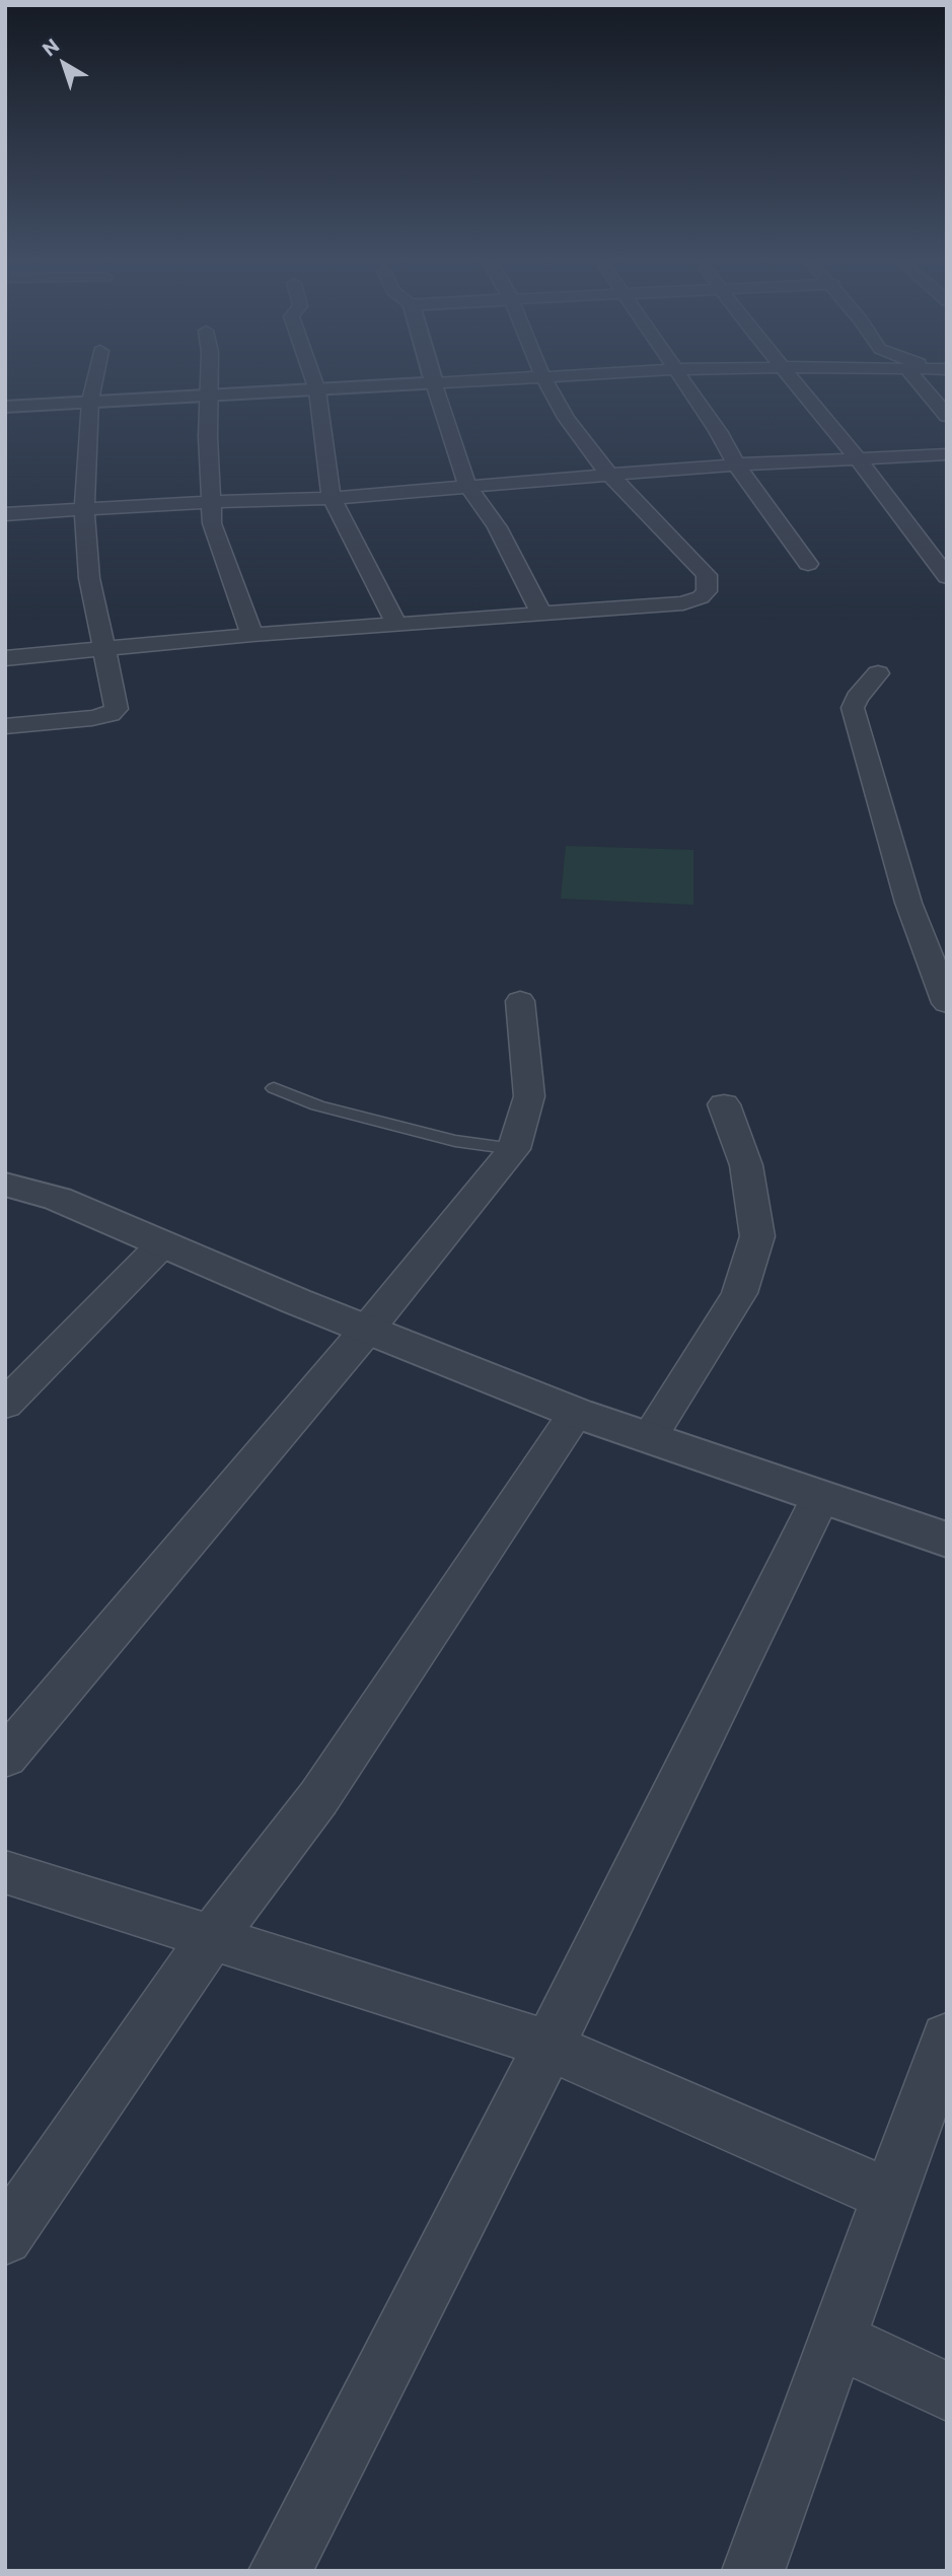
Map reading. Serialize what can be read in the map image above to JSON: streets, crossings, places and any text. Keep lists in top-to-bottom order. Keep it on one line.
{"north":"top left"}
